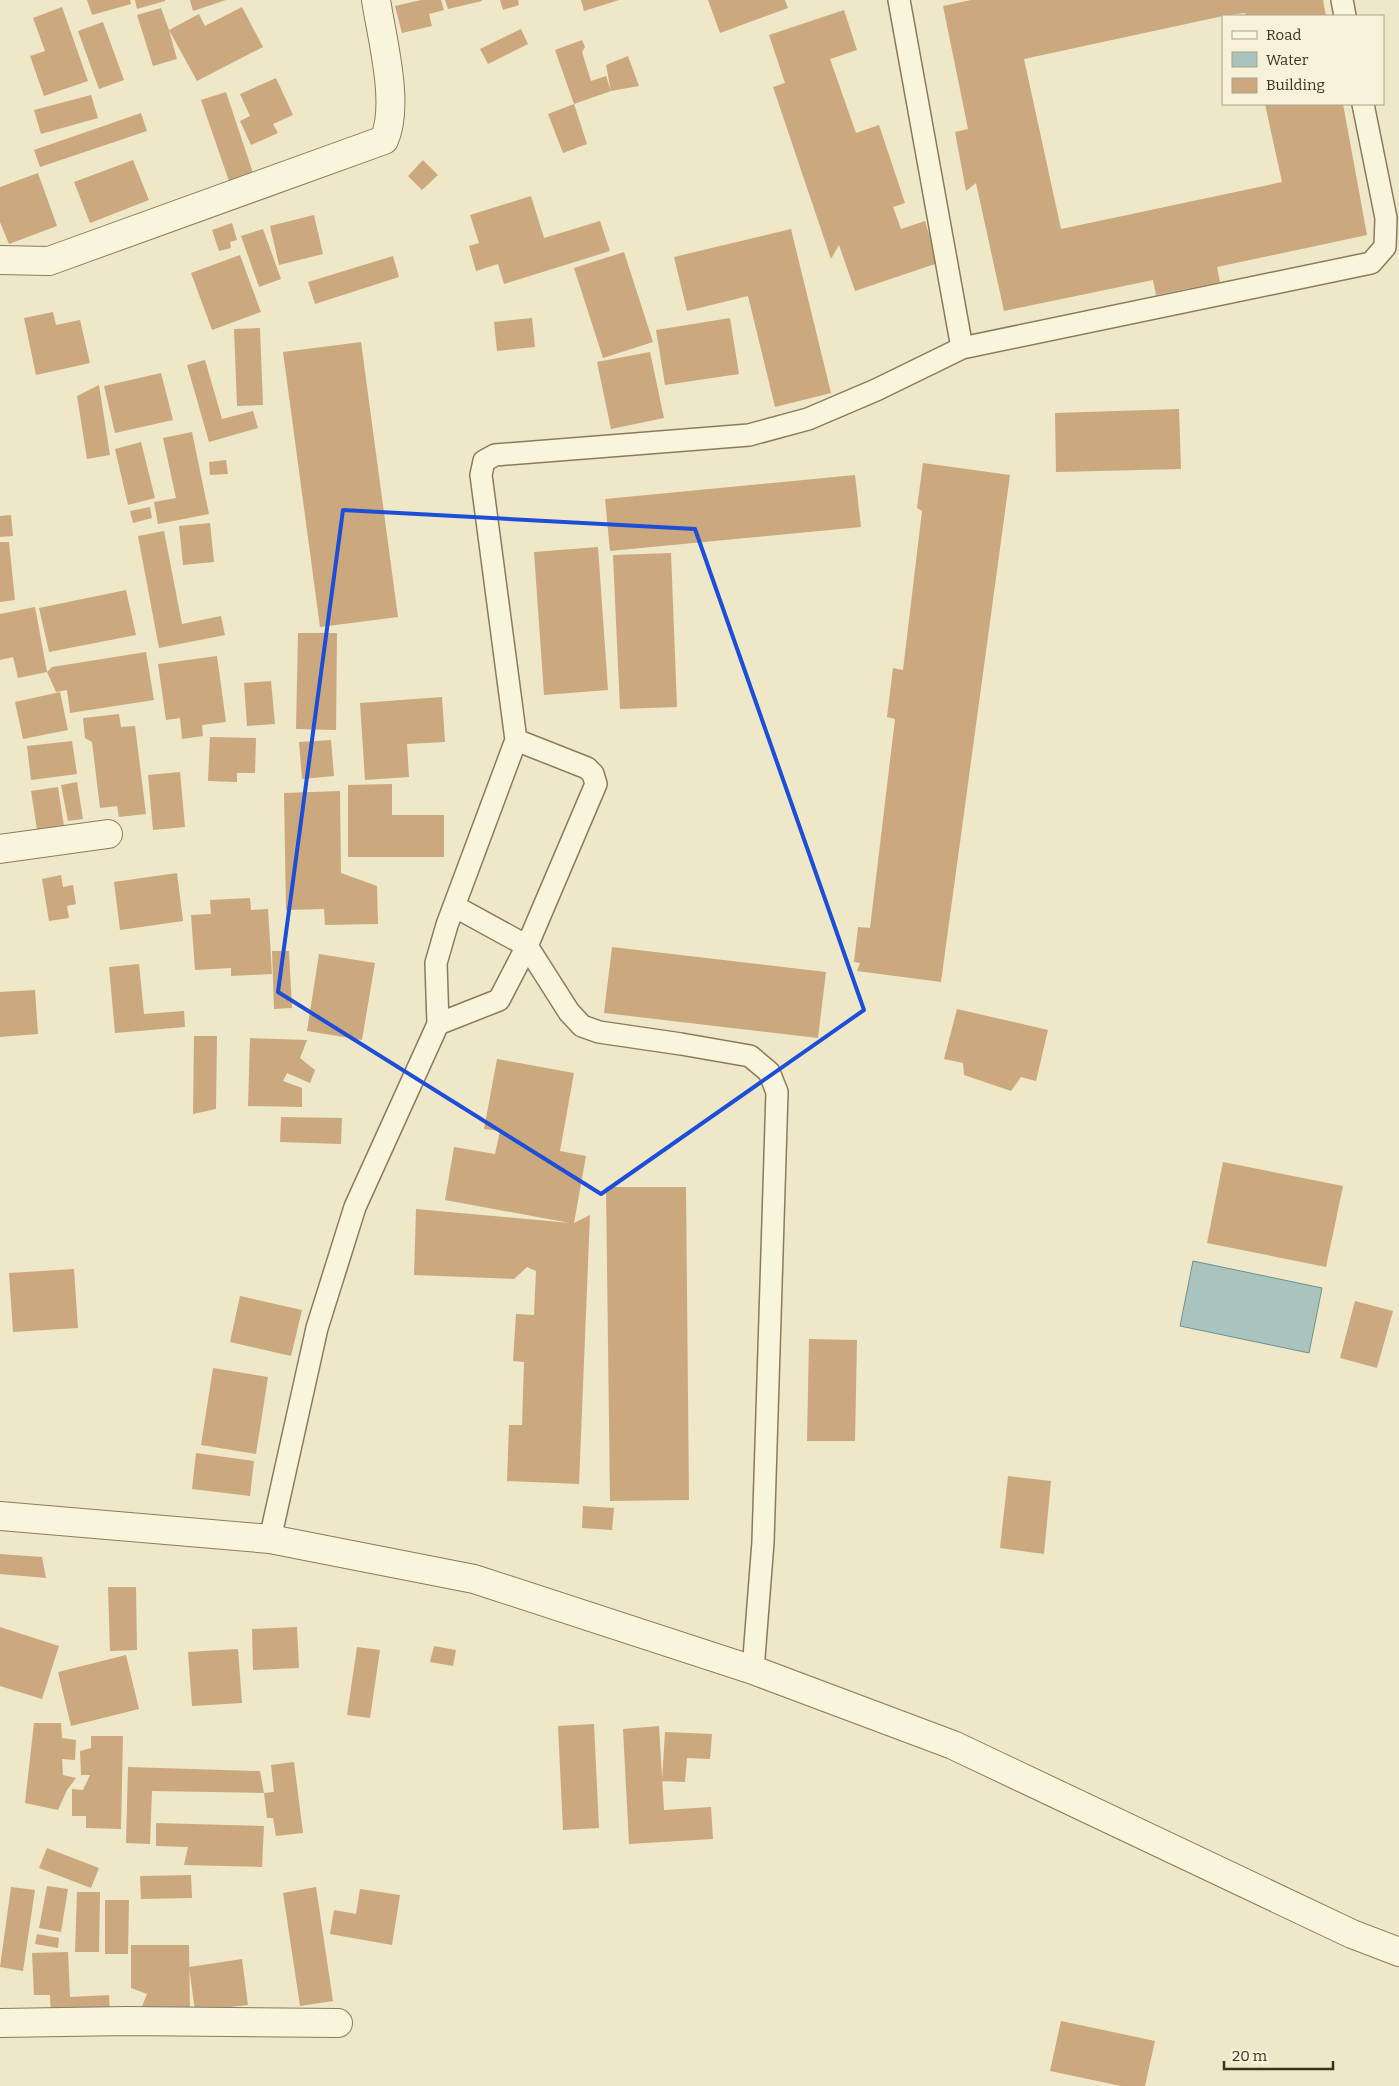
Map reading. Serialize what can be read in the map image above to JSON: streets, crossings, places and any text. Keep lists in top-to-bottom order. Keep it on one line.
{"legend":["Road","Water","Building"],"scale_bar":"20 m"}
